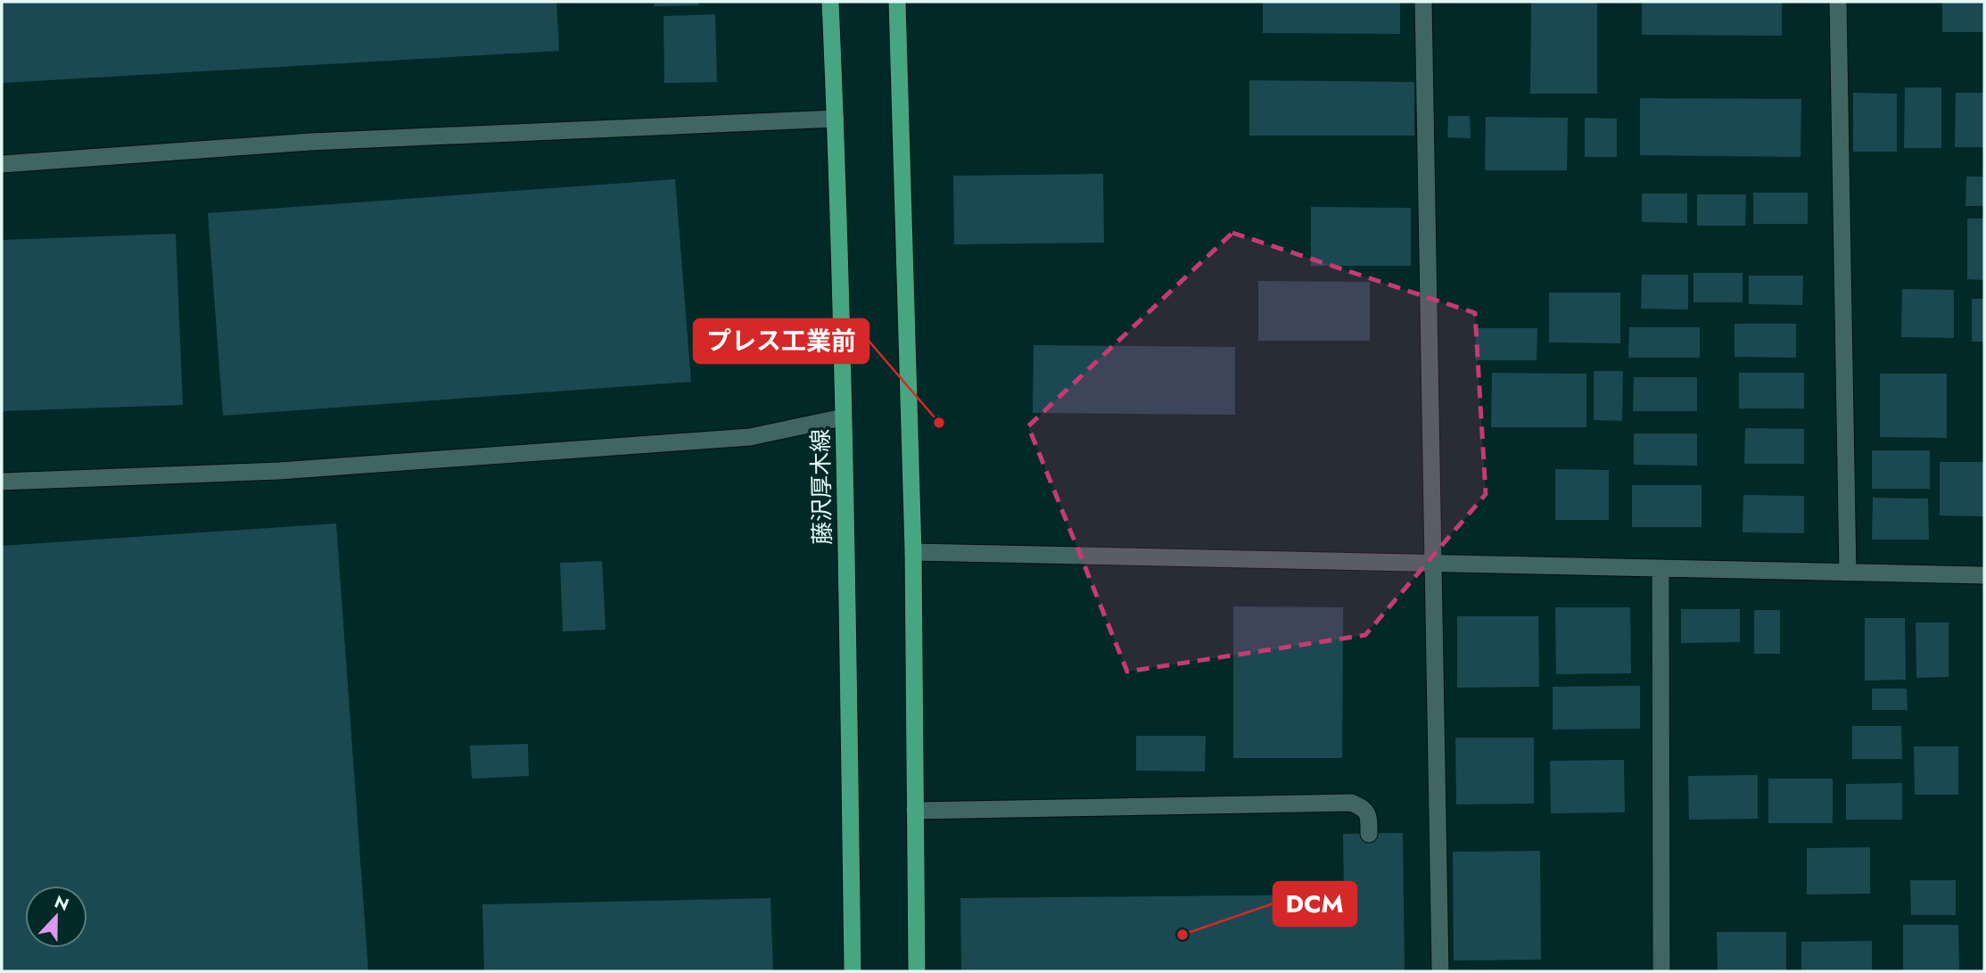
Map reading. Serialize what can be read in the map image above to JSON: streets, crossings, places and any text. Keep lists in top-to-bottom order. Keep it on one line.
{"streets":{"main road":["藤沢厚木線"]},"places":["プレス工業前","DCM"],"north":"top"}
